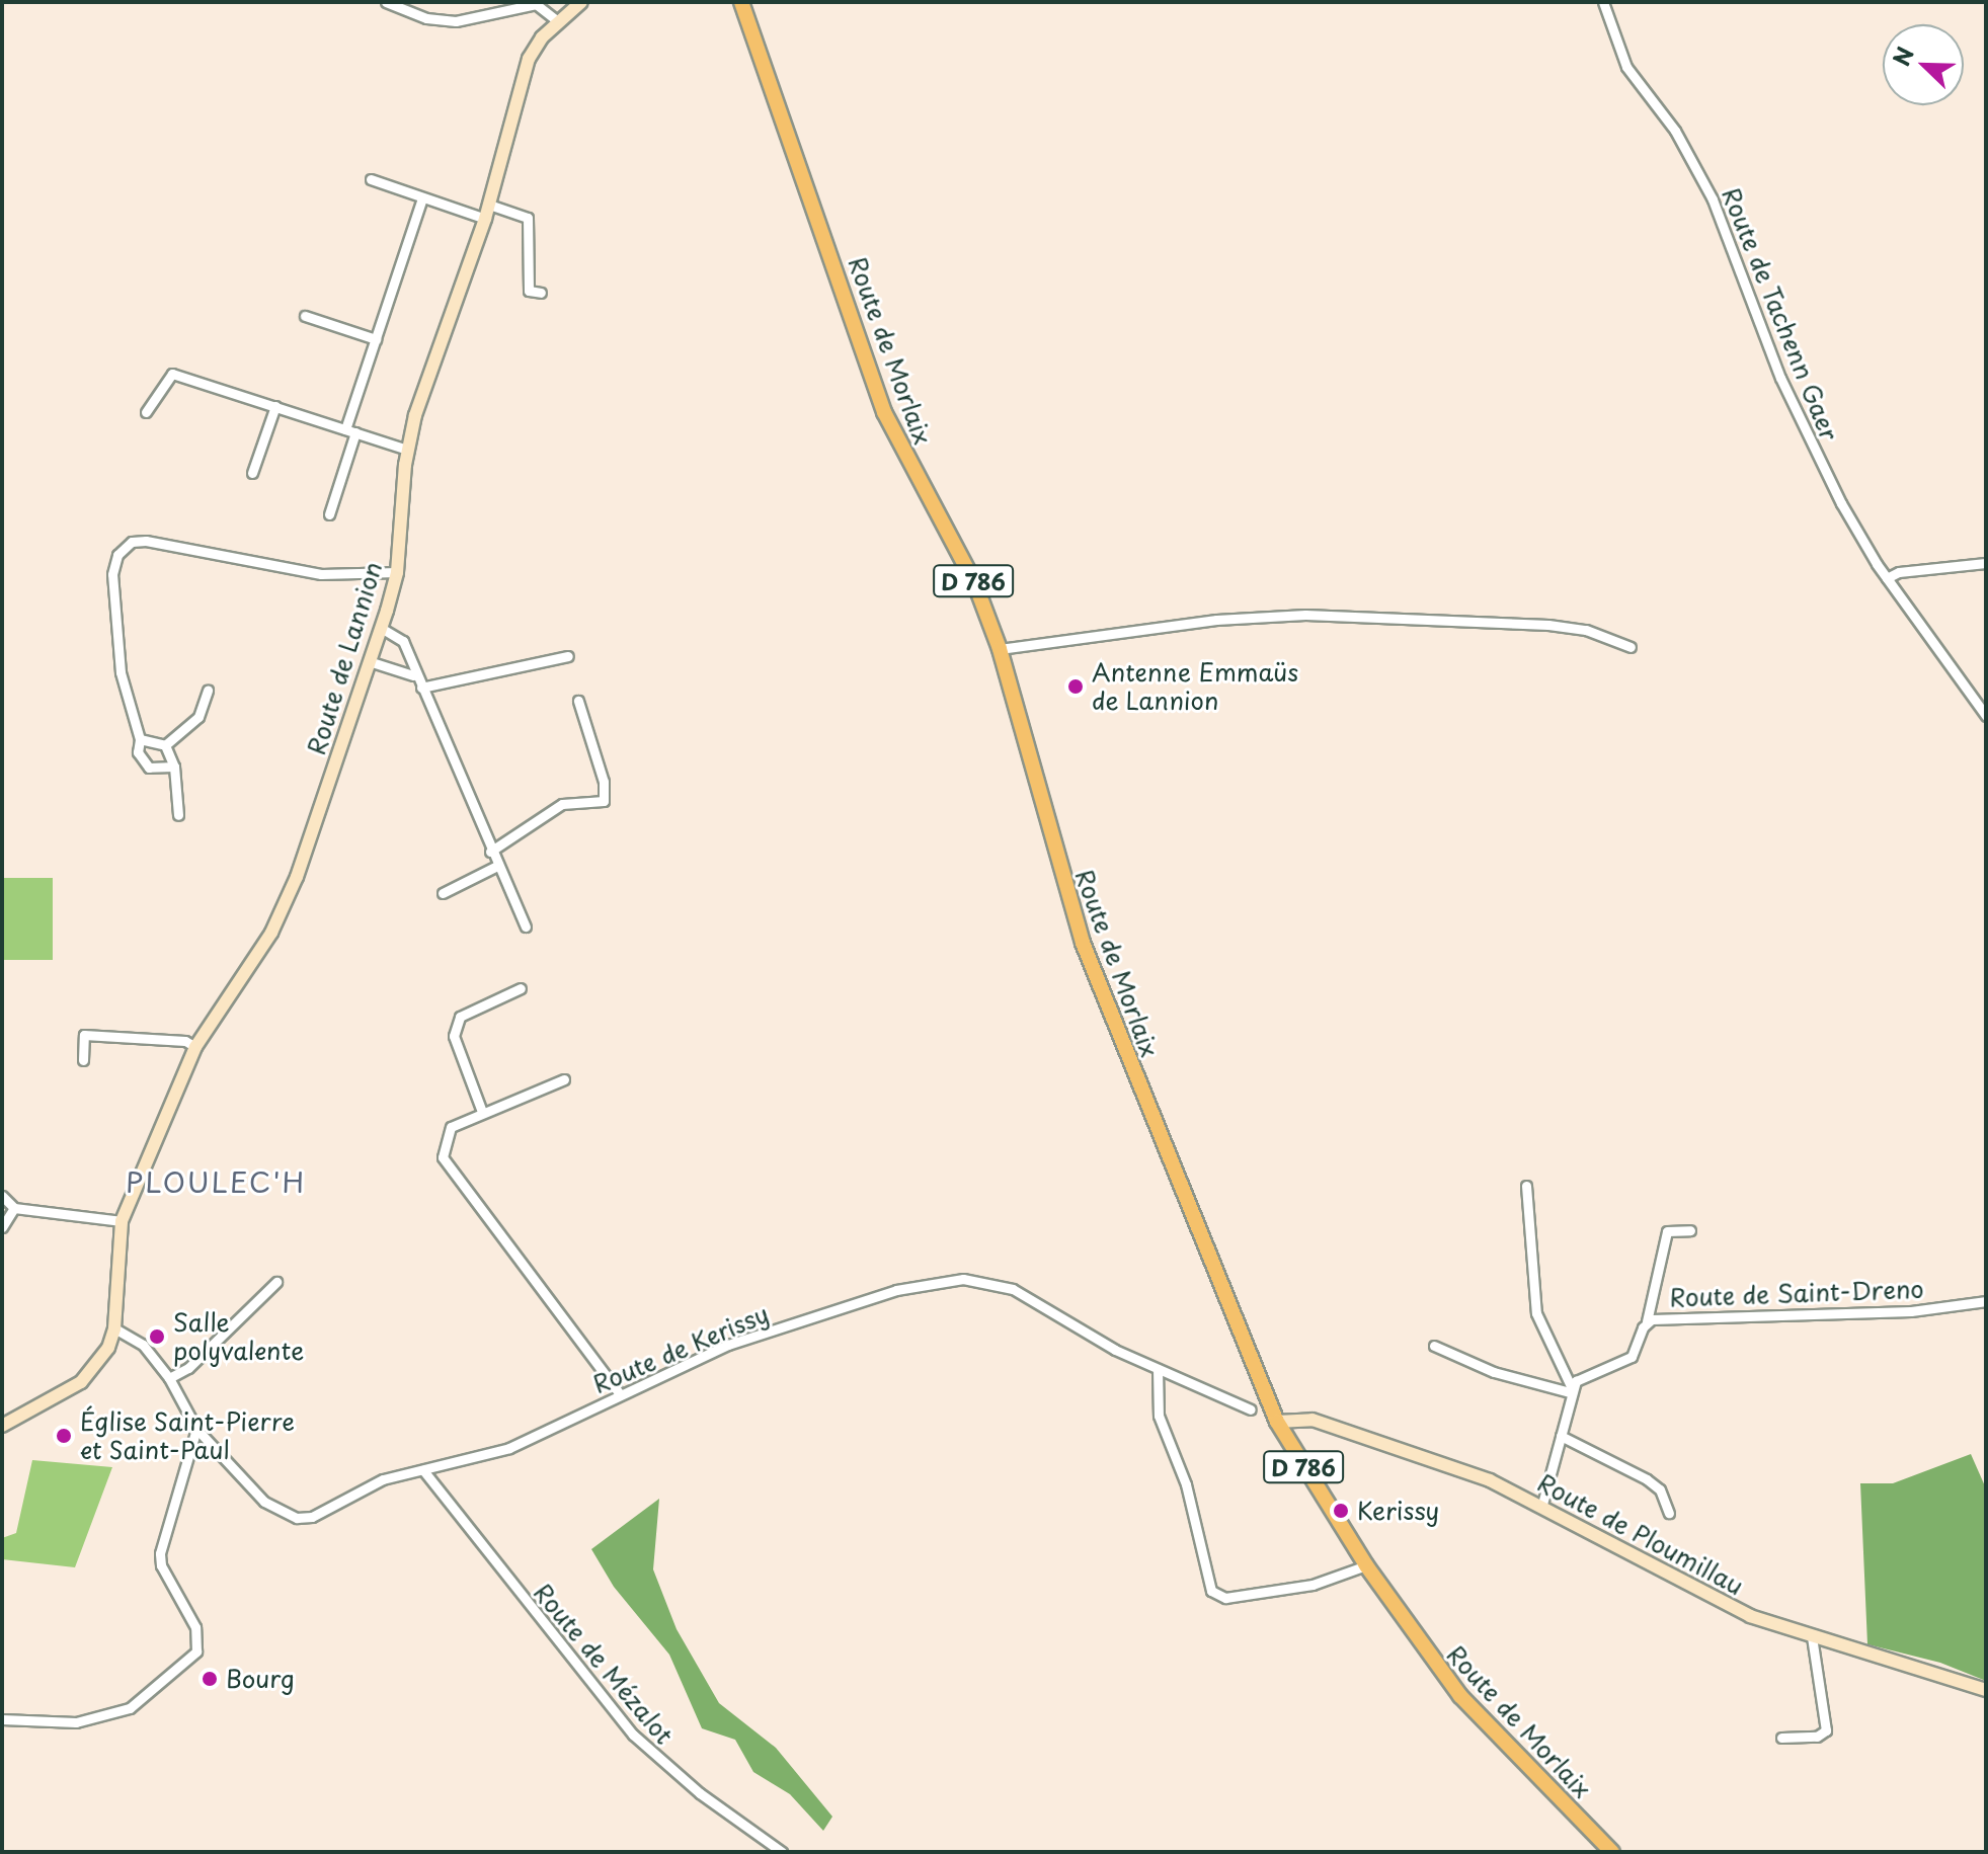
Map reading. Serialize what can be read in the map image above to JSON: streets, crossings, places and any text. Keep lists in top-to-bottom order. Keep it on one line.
{"streets":{"main road":["Route de Morlaix","D 786"],"street":["Route de Tachenn Gaer","Route de Lannion","Route de Saint-Dreno","Route de Kerissy","Route de Ploumillau","Route de Mézalot"]},"crossings":[["Route de Morlaix","Route de Ploumillau"],["Route de Lannion","Route de Kerissy"],["Route de Kerissy","Route de Mézalot"]],"districts":["PLOULEC'H"],"places":["Antenne Emmaüs de Lannion","Salle polyvalente","Église Saint-Pierre et Saint-Paul","Kerissy","Bourg"],"north":"top left"}
